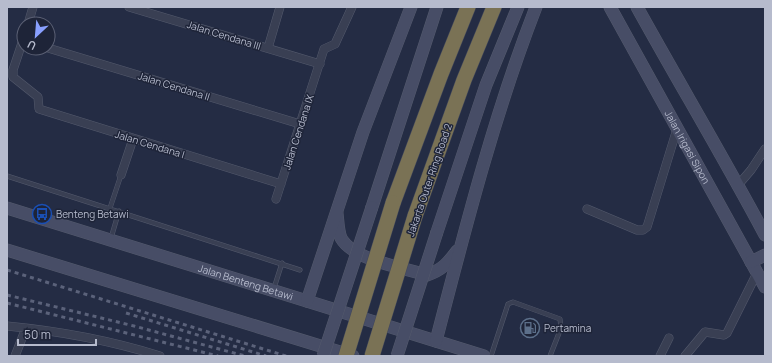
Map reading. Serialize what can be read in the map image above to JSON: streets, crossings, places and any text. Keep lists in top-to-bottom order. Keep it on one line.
{"streets":{"highway":["Jakarta Outer Ring Road 2"],"main road":["Jalan Irigasi Sipon","Jalan Benteng Betawi"],"street":["Jalan Cendana III","Jalan Cendana II","Jalan Cendana IX","Jalan Cendana I"]},"crossings":[["Jalan Cendana III","Jalan Cendana IX"],["Jalan Cendana II","Jalan Cendana IX"],["Jalan Cendana IX","Jalan Cendana I"]],"places":{"bus stop":["Benteng Betawi"],"fuel station":["Pertamina"]},"scale_bar":"50 m","north":"bottom left"}
